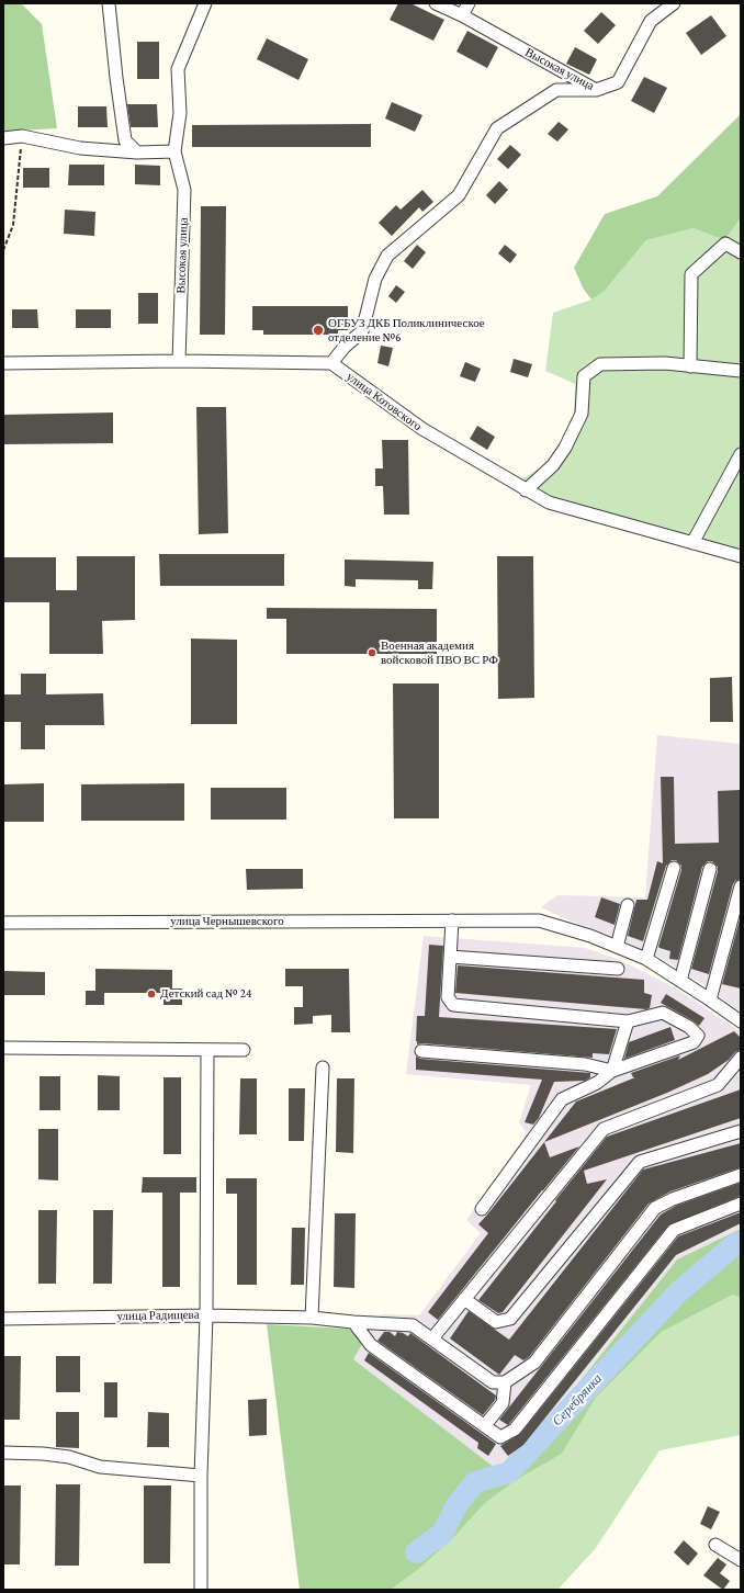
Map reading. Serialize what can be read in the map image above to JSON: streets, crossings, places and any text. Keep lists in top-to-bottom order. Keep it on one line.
{"streets":{"street":["Высокая улица","улица Котовского","улица Чернышевского","улица Радищева"]},"water":["Серебрянка"],"places":["ОГБУЗ ДКБ Поликлиническое отделение №6","Военная академия войсковой ПВО ВС РФ","Детский сад № 24"]}
